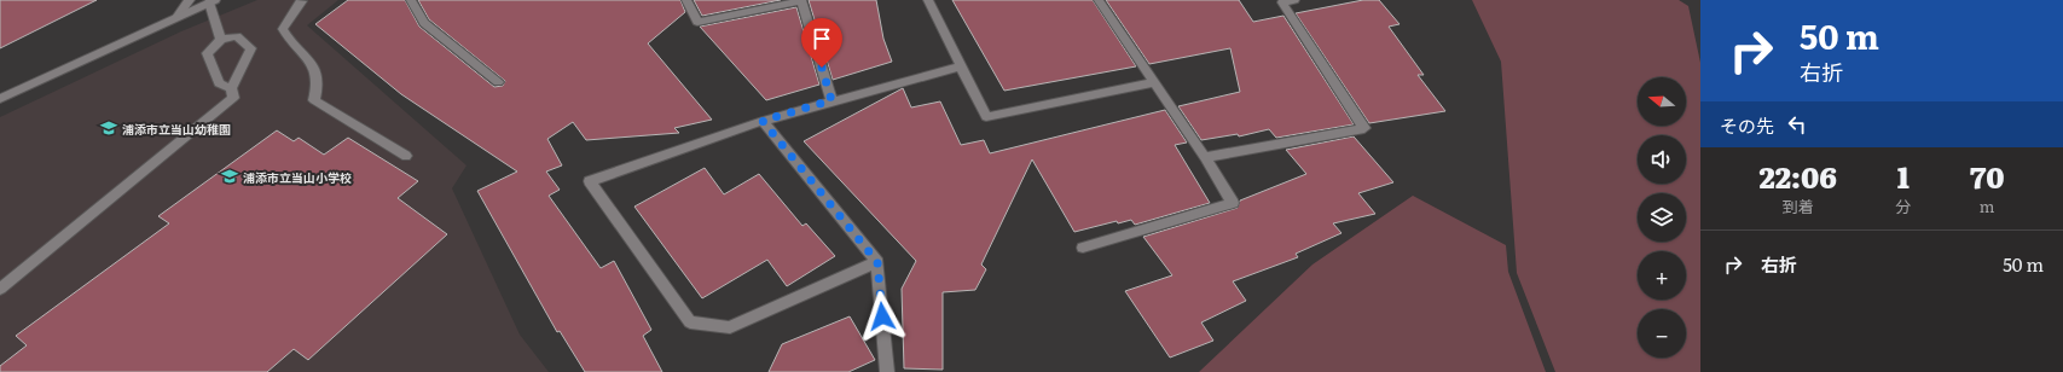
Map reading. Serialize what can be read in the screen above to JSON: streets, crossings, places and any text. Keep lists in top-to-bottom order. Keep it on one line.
{"places":{"school or university":["浦添市立当山幼稚園","浦添市立当山小学校"]},"north":"left","page":{"turn":["50 m","右折"],"map_buttons":["+","−"],"then":"その先","eta":["22:06","到着","1","分","70","m"],"list":[{"name":"右折","value":"50 m"}]}}
